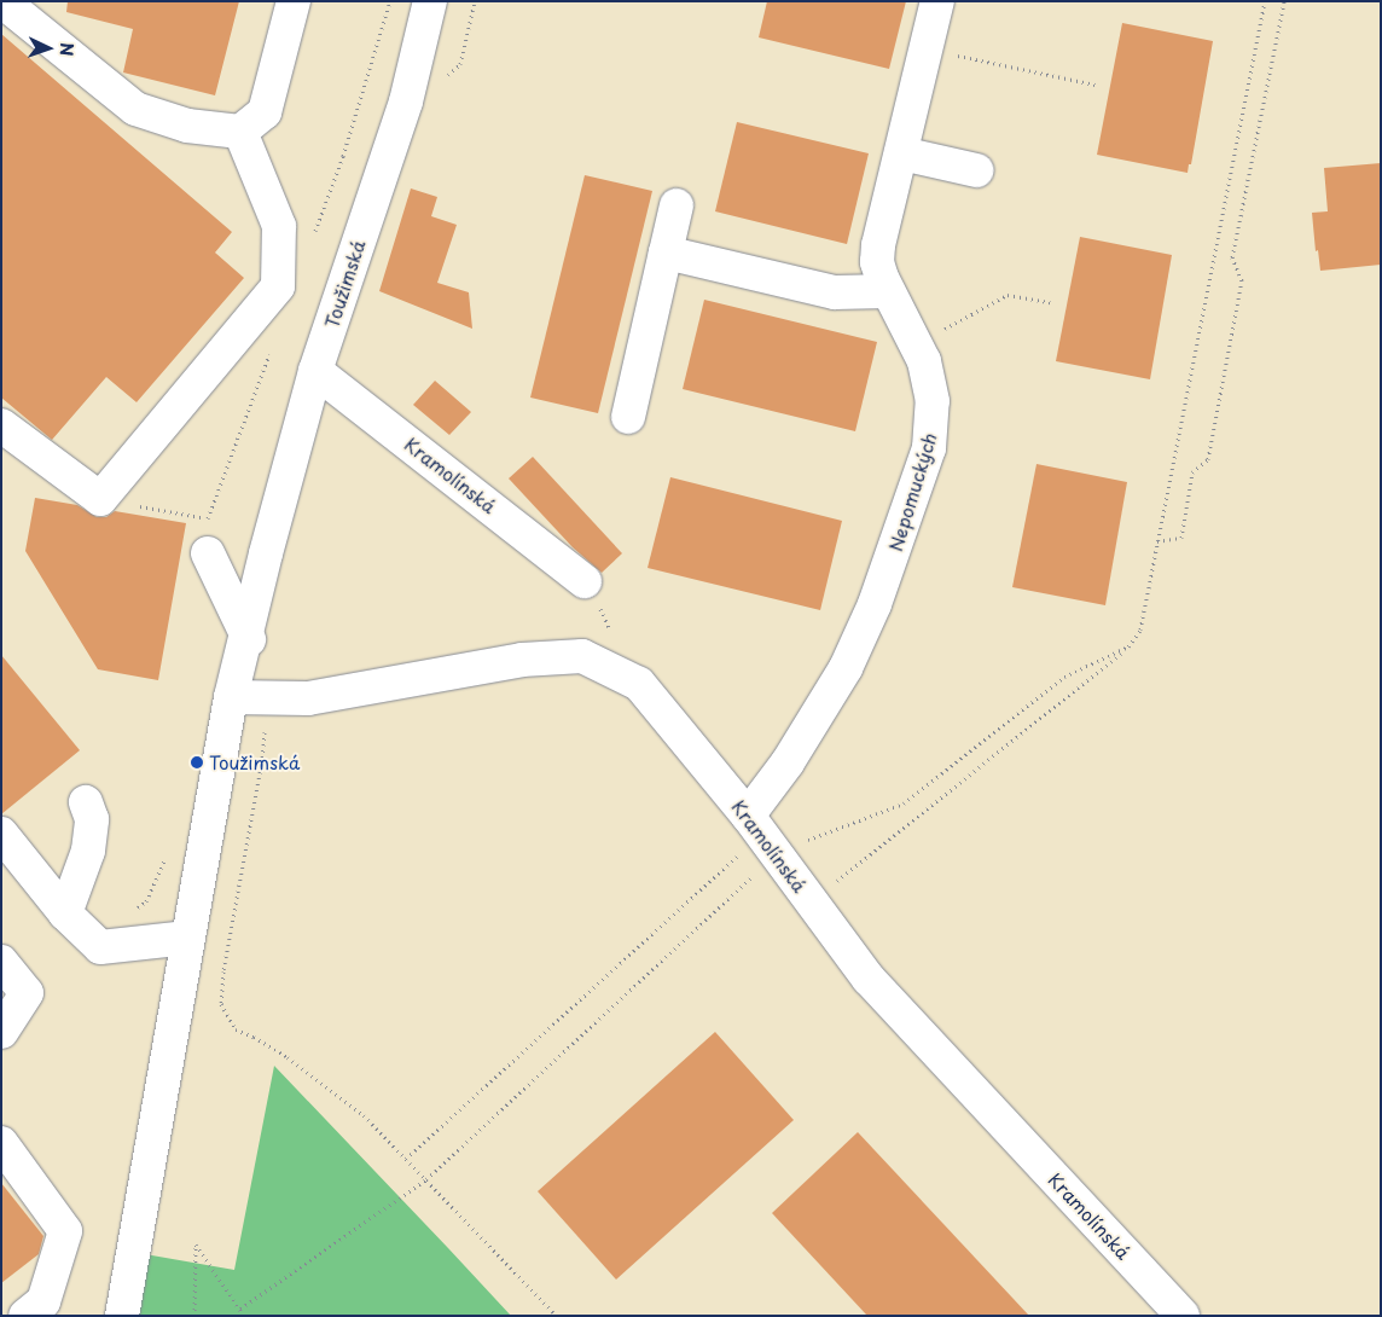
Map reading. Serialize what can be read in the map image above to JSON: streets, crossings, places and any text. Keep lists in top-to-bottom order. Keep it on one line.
{"streets":{"street":["Toužimská","Kramolínská","Nepomuckých"]},"crossings":[["Toužimská","Kramolínská"],["Kramolínská","Nepomuckých"]],"places":["Toužimská"],"north":"right"}
